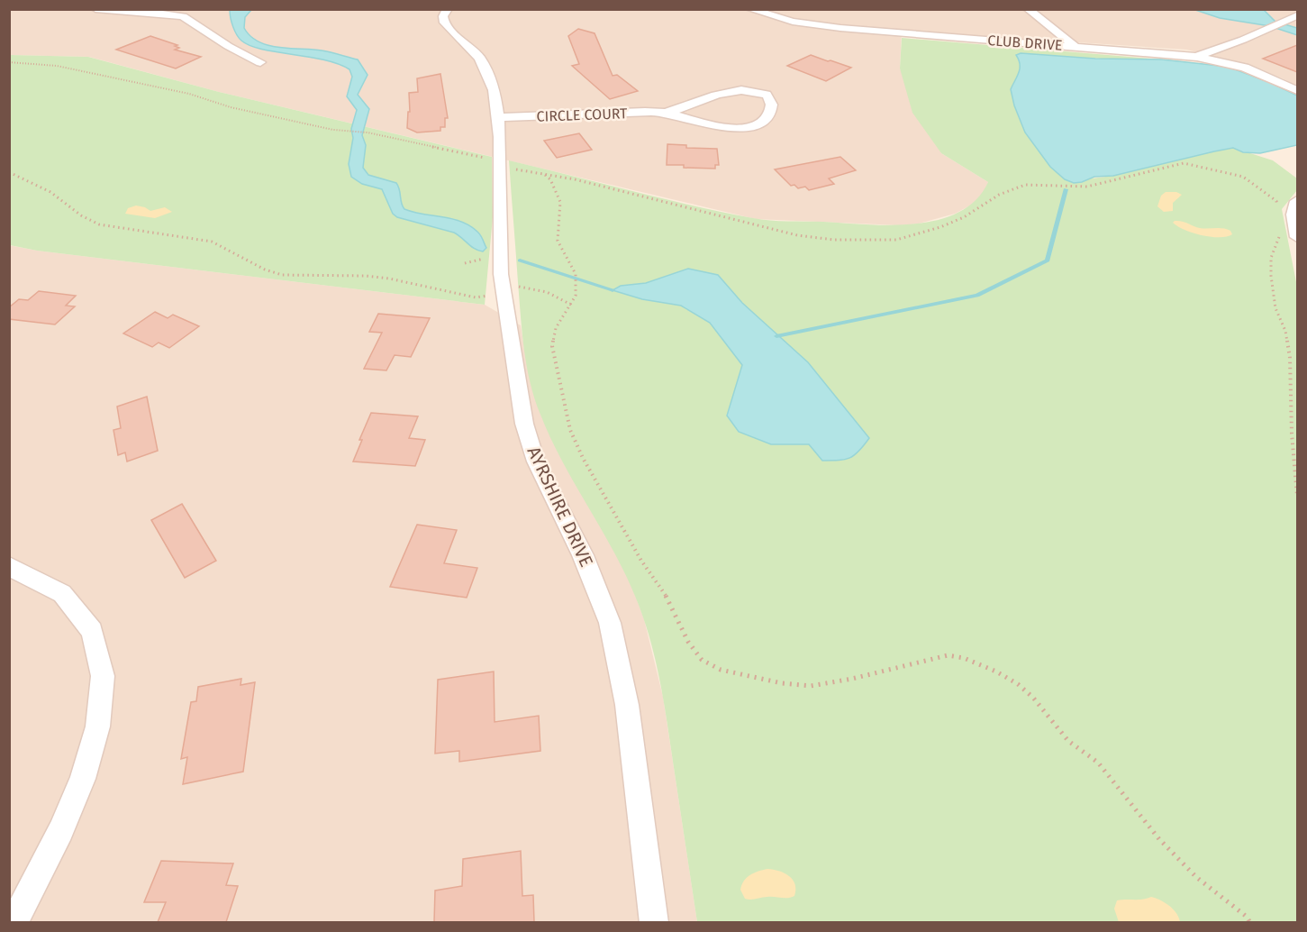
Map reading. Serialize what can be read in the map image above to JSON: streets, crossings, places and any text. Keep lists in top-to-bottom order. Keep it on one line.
{"streets":{"street":["CLUB DRIVE","CIRCLE COURT","AYRSHIRE DRIVE"]},"crossings":[["CIRCLE COURT","AYRSHIRE DRIVE"]]}
